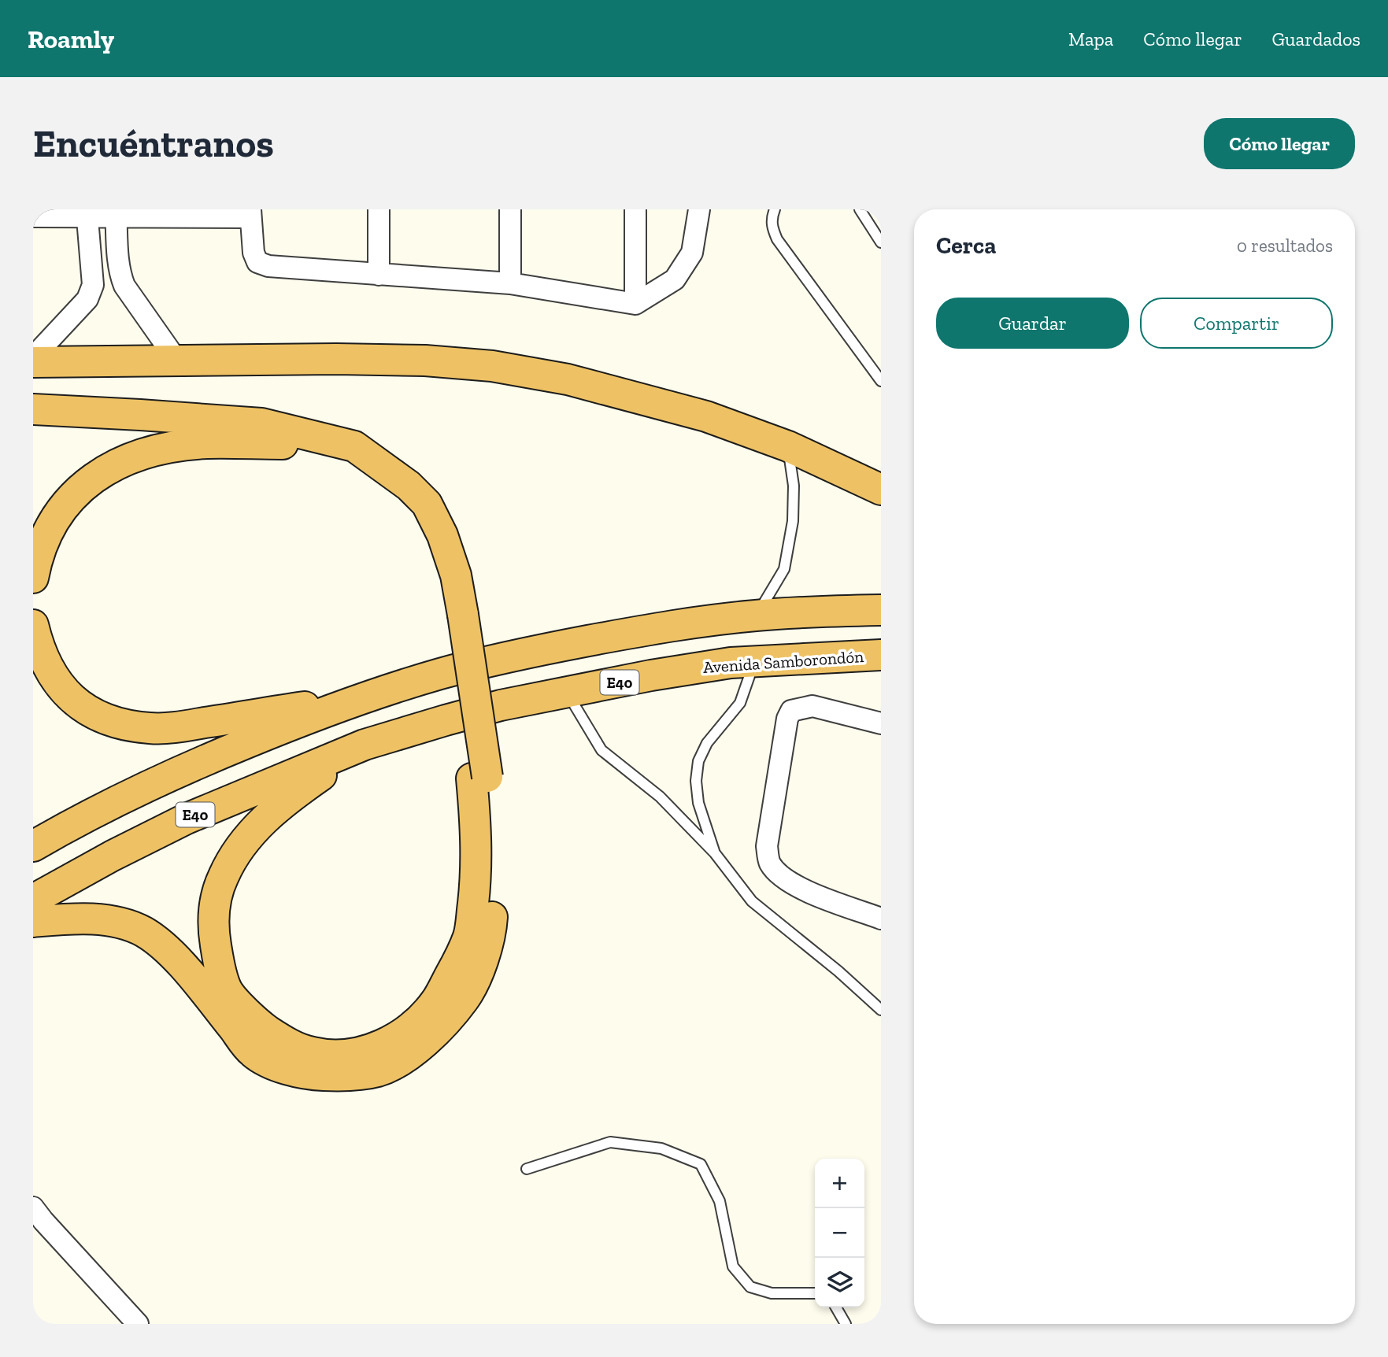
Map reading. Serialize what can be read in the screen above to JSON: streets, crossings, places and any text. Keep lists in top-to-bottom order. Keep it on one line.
{"streets":{"highway":["Avenida Samborondón","E40"]},"crossings":[["Avenida Samborondón","E40"]],"page":{"header":"Roamly","nav":["Mapa","Cómo llegar","Guardados"],"buttons":["Cómo llegar",["Guardar","Compartir"]],"title":"Encuéntranos","heading":["Cerca","0 resultados"],"map_buttons":["+","−"]}}
